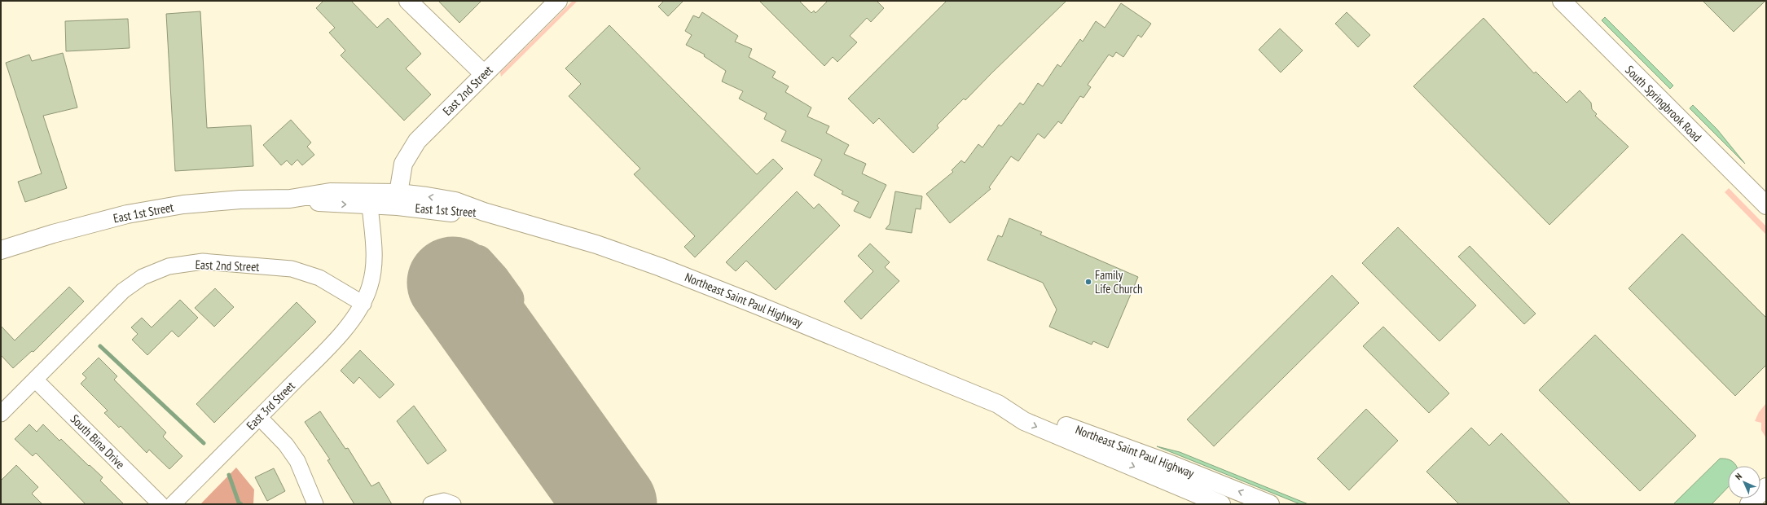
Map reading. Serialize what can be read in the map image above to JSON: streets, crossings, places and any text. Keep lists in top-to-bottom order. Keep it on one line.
{"streets":{"main road":["East 2nd Street","South Springbrook Road","East 1st Street","Northeast Saint Paul Highway"],"street":["East 3rd Street","South Bina Drive"]},"crossings":[["East 2nd Street","East 1st Street"],["East 2nd Street","East 3rd Street"],["East 2nd Street","South Bina Drive"],["East 1st Street","Northeast Saint Paul Highway"]],"places":["Family Life Church"],"north":"top left"}
